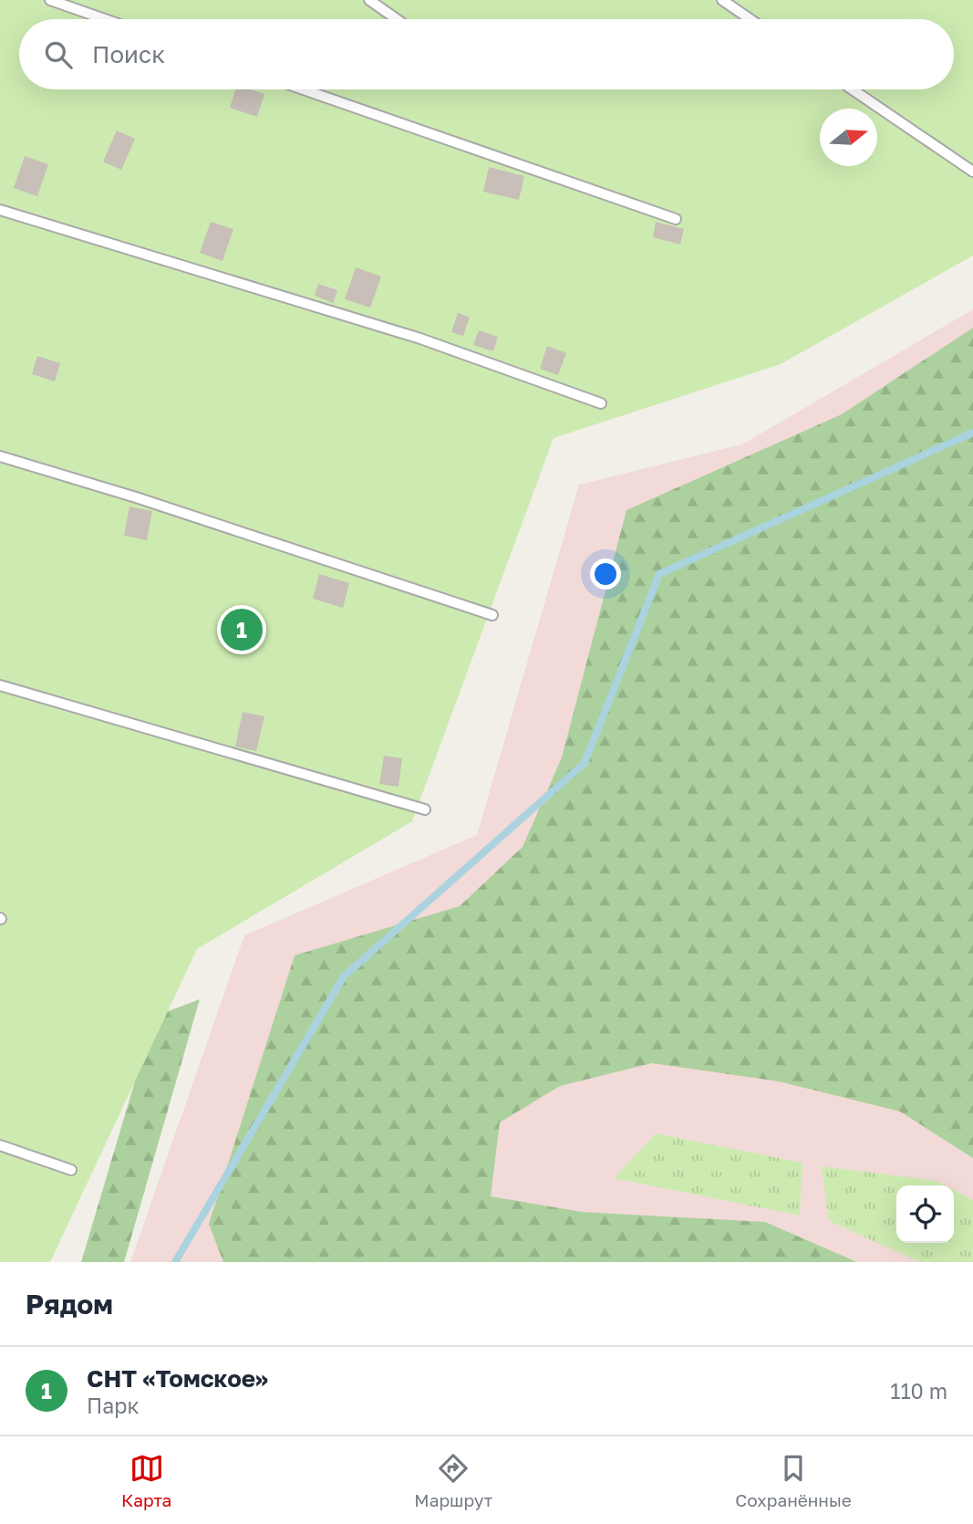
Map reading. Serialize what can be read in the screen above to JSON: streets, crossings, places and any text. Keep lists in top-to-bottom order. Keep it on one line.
{"north":"right","page":{"search":"Поиск","pins":"1","heading":"Рядом","list":[{"mark":"1","name":"СНТ «Томское»","note":"Парк","value":"110 m"}],"nav":["Карта","Маршрут","Сохранённые"]}}
